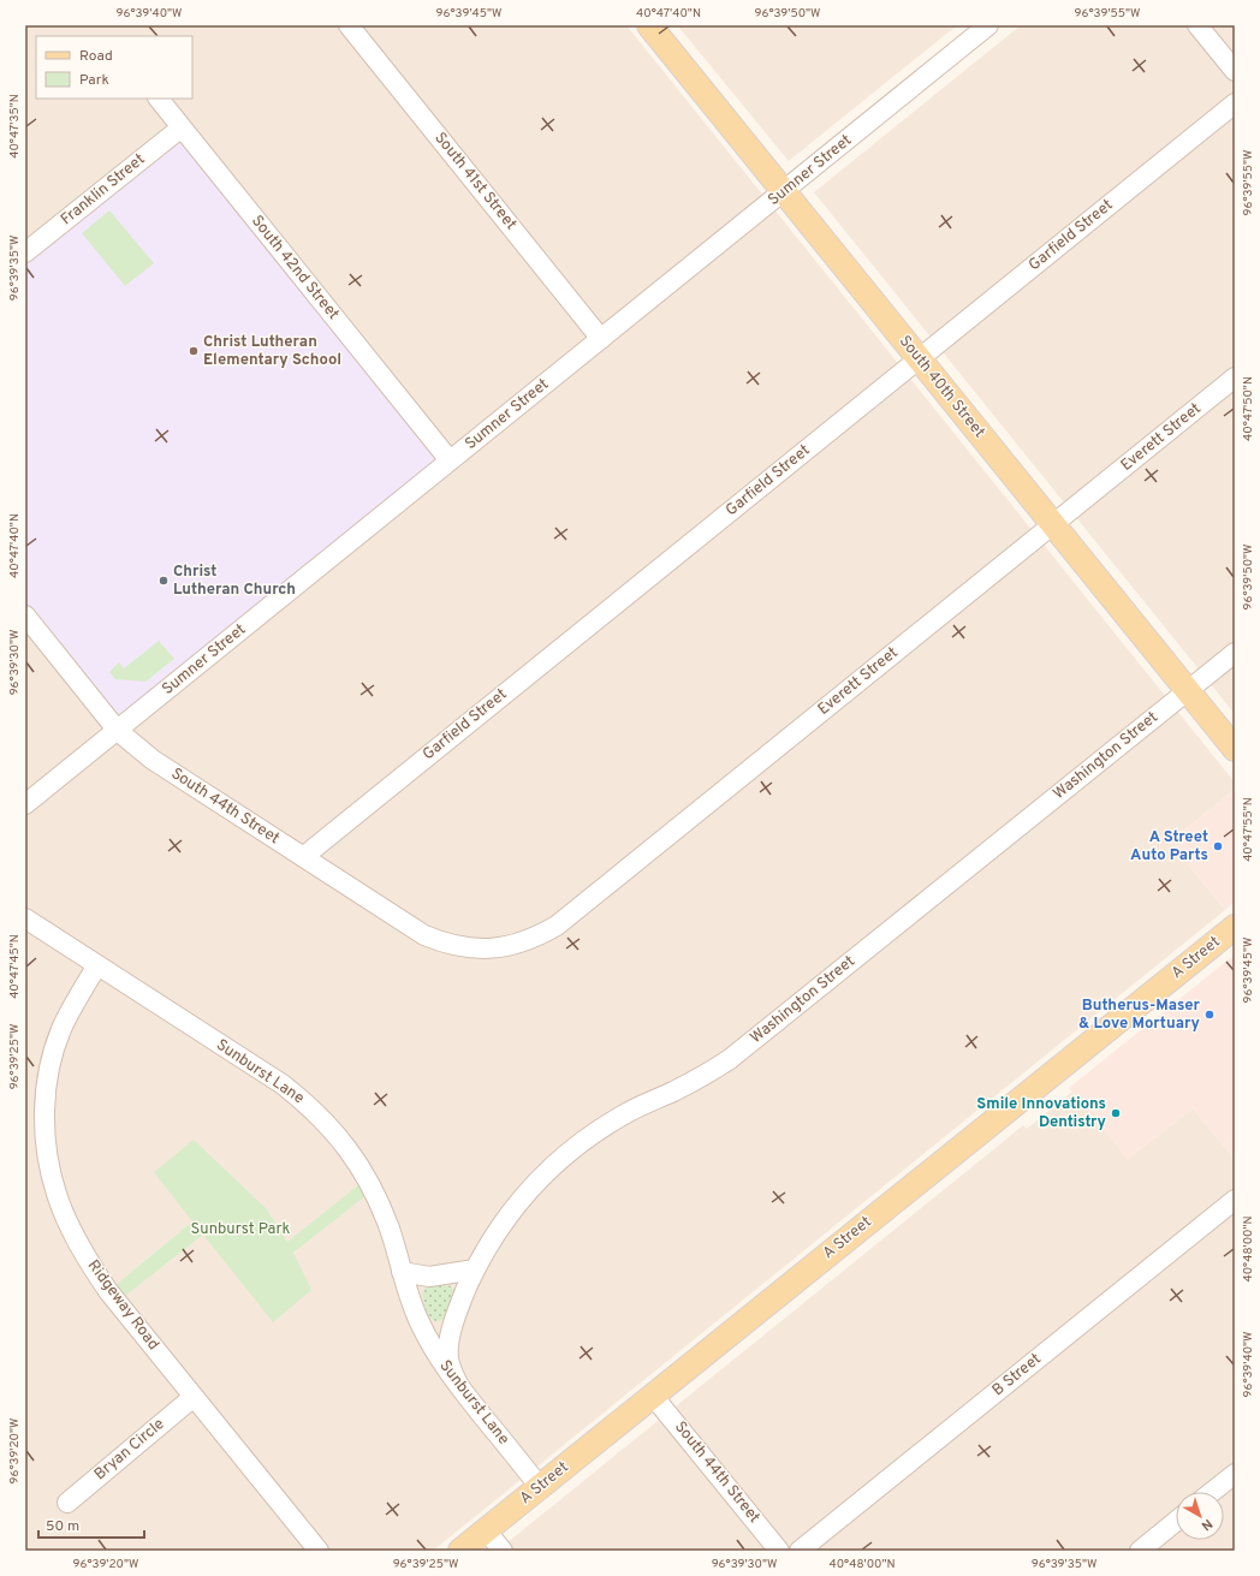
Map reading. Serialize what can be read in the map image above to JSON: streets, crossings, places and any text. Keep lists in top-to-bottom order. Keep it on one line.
{"streets":{"main road":["South 40th Street","A Street"],"street":["Sumner Street","South 41st Street","Franklin Street","Garfield Street","South 42nd Street","Everett Street","Washington Street","South 44th Street","Sunburst Lane","Ridgeway Road","B Street","Bryan Circle"]},"crossings":[["Sumner Street","South 41st Street"],["Sumner Street","South 42nd Street"],["Sumner Street","South 40th Street"],["Sumner Street","South 44th Street"],["Franklin Street","South 42nd Street"],["Garfield Street","South 40th Street"],["Garfield Street","South 44th Street"],["South 40th Street","Everett Street"],["South 40th Street","Washington Street"],["Everett Street","South 44th Street"],["Washington Street","Sunburst Lane"],["South 44th Street","A Street"],["A Street","Sunburst Lane"],["Sunburst Lane","Ridgeway Road"],["Ridgeway Road","Bryan Circle"]],"parks":["Sunburst Park"],"places":["Christ Lutheran Elementary School","Christ Lutheran Church","A Street Auto Parts","Butherus-Maser & Love Mortuary","Smile Innovations Dentistry"],"legend":["Road","Park"],"scale_bar":"50 m","north":"bottom right","coordinates":["96°39'40\"W","96°39'45\"W","40°47'40\"N","96°39'50\"W","96°39'55\"W","40°47'35\"N","96°39'35\"W","40°47'50\"N","96°39'30\"W","40°47'55\"N","40°47'45\"N","96°39'25\"W","40°48'00\"N","96°39'20\"W"]}
